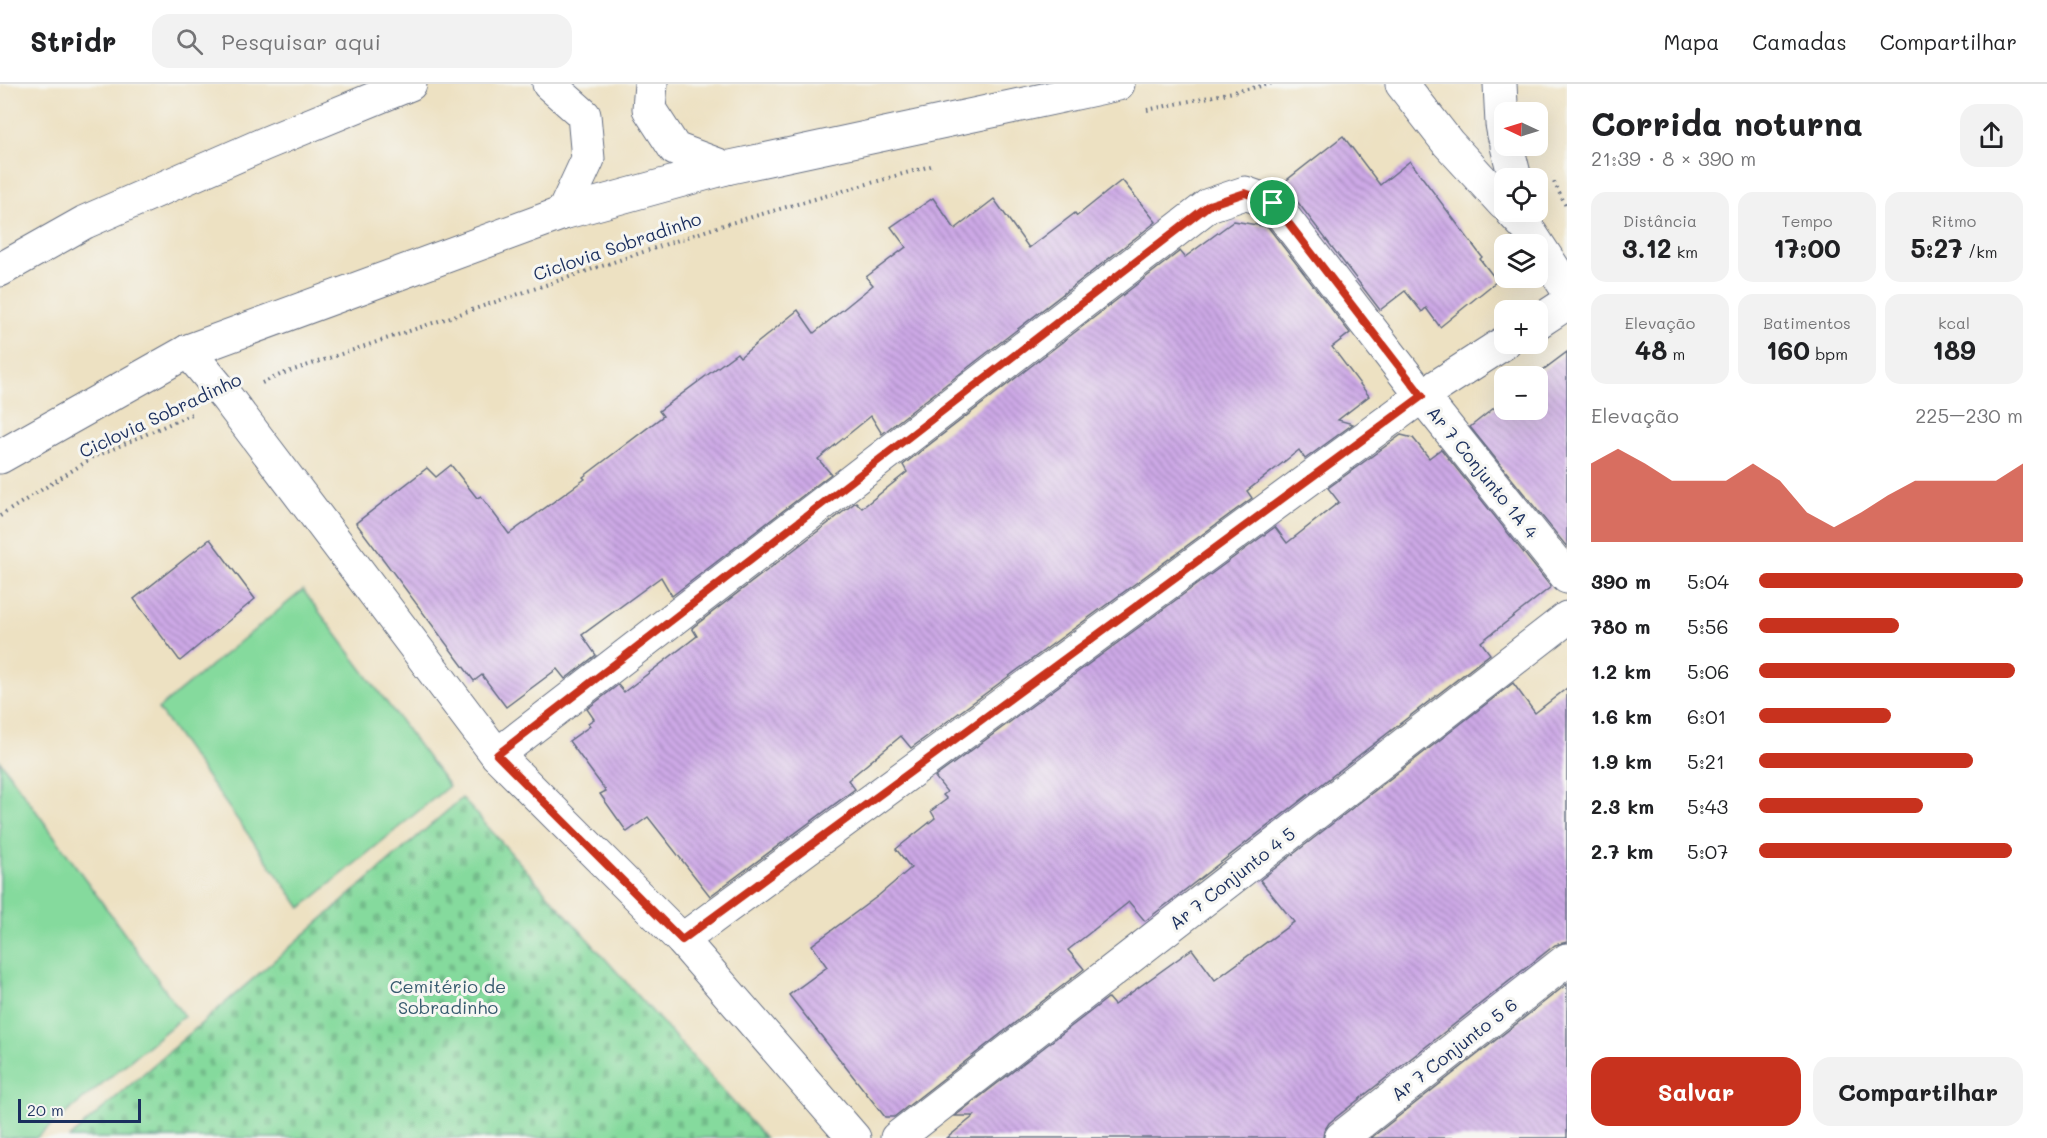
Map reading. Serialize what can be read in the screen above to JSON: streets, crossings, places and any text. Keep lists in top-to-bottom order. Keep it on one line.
{"streets":{"street":["Ar 7 Conjunto 1A 4","Ar 7 Conjunto 4 5","Ar 7 Conjunto 5 6"],"path":["Ciclovia Sobradinho"]},"parks":["Cemitério de Sobradinho"],"scale_bar":"20 m","north":"left","page":{"header":"Stridr","search":"Pesquisar aqui","nav":["Mapa","Camadas","Compartilhar"],"heading":["Corrida noturna","21:39 · 8 × 390 m"],"map_buttons":["+","−"],"stats":[["Distância","3.12 km"],["Tempo","17:00"],["Ritmo","5:27 /km"],["Elevação","48 m"],["Batimentos","160 bpm"],["kcal","189"]],"chart":["Elevação","225–230 m"],"list":[{"name":"390 m","note":"5:04"},{"name":"780 m","note":"5:56"},{"name":"1.2 km","note":"5:06"},{"name":"1.6 km","note":"6:01"},{"name":"1.9 km","note":"5:21"},{"name":"2.3 km","note":"5:43"},{"name":"2.7 km","note":"5:07"}],"buttons":["Salvar","Compartilhar"],"scale":"20 m"}}
